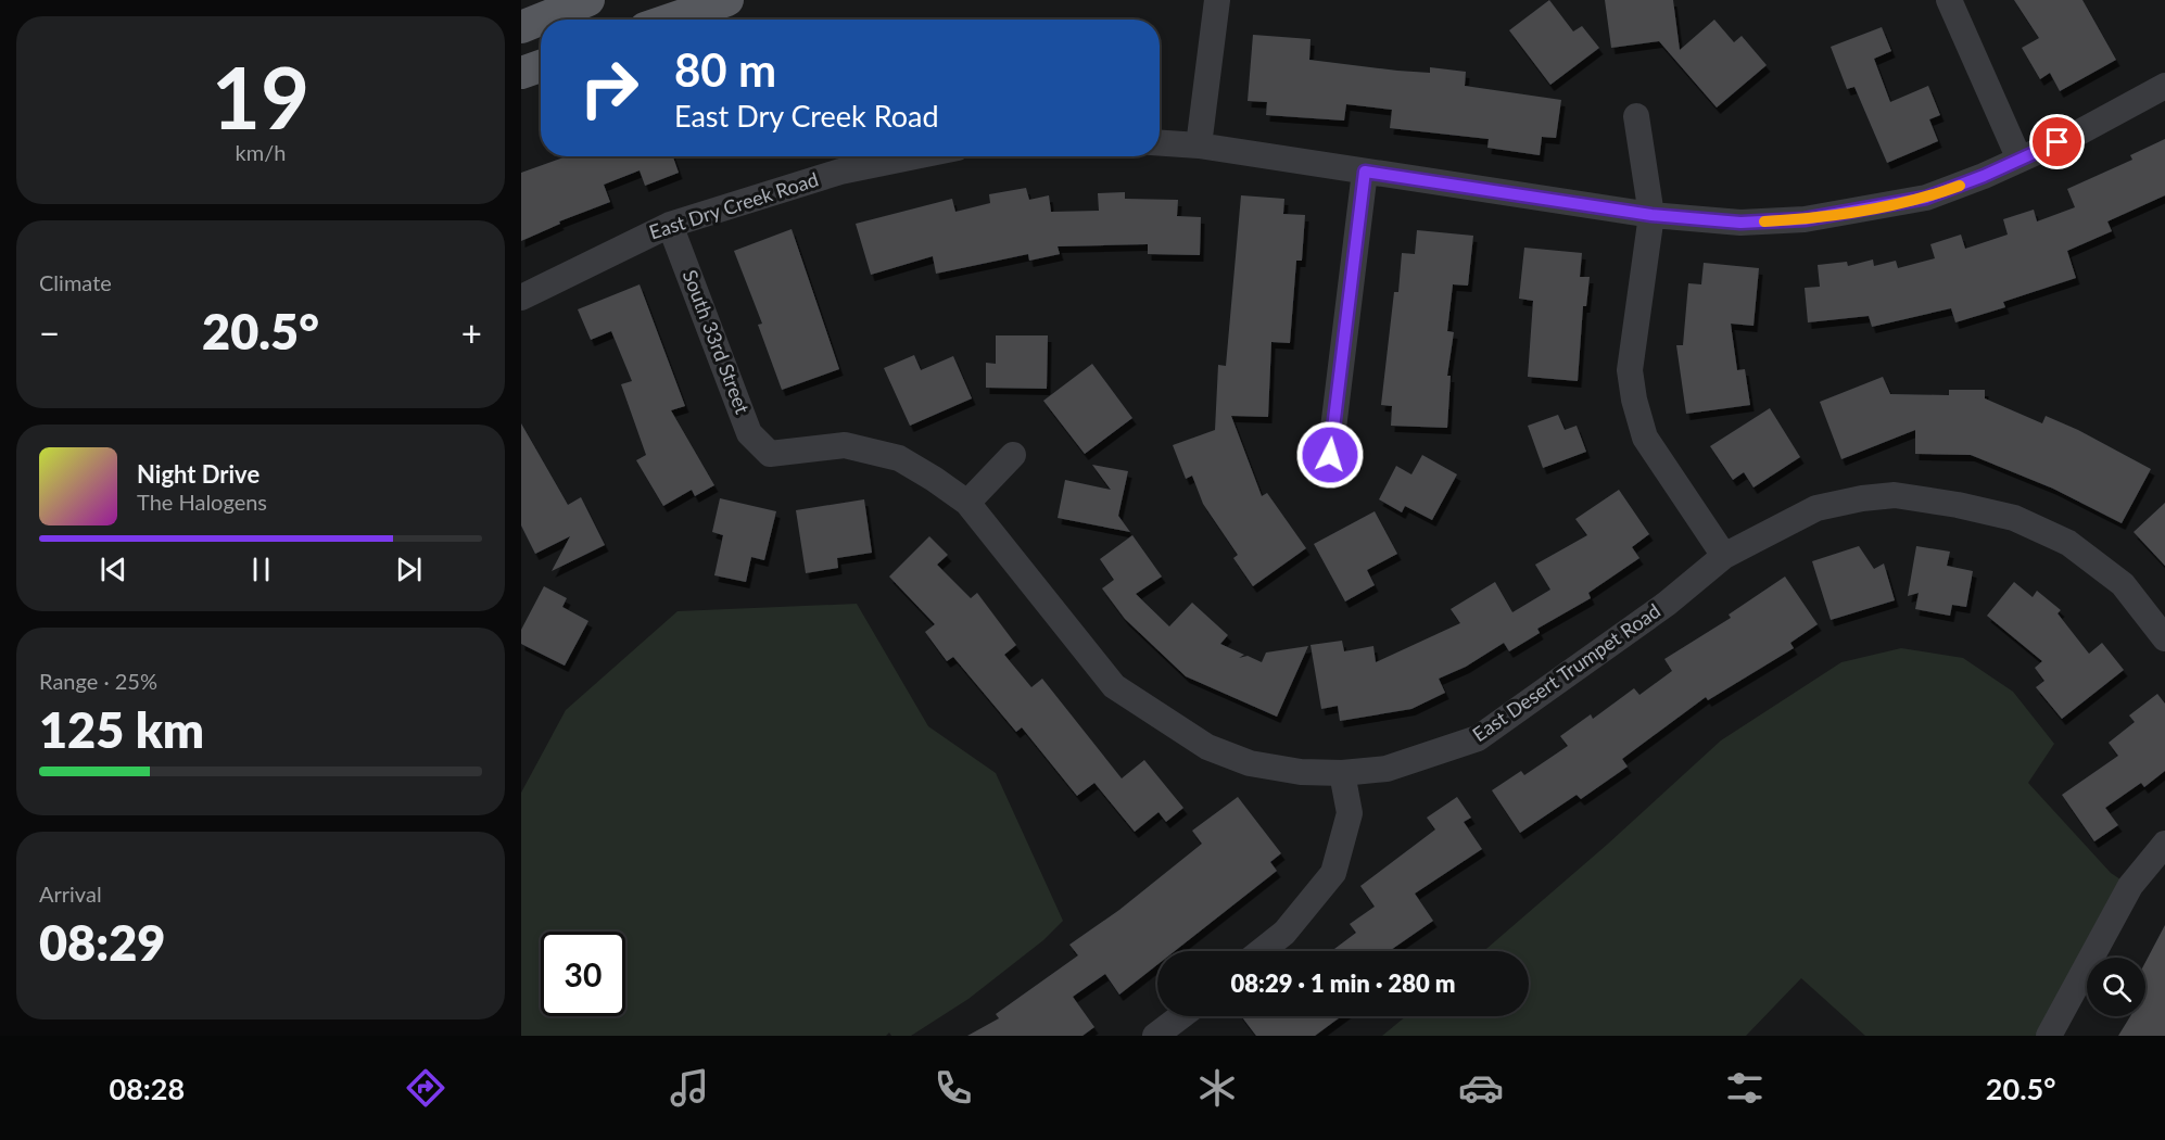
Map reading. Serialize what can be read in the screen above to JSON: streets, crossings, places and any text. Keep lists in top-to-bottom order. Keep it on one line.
{"streets":{"street":["East Dry Creek Road","South 33rd Street","East Desert Trumpet Road"]},"crossings":[["East Dry Creek Road","South 33rd Street"],["South 33rd Street","East Desert Trumpet Road"]],"page":{"tile":[["19","km/h"],"Climate",["Range · 25%","125 km"],["Arrival","08:29"]],"turn":["80 m","East Dry Creek Road"],"heat":["−","20.5°","+"],"song":["Night Drive","The Halogens"],"limit":"30","trip":"08:29 · 1 min · 280 m","tabs":["08:28","20.5°"]}}
